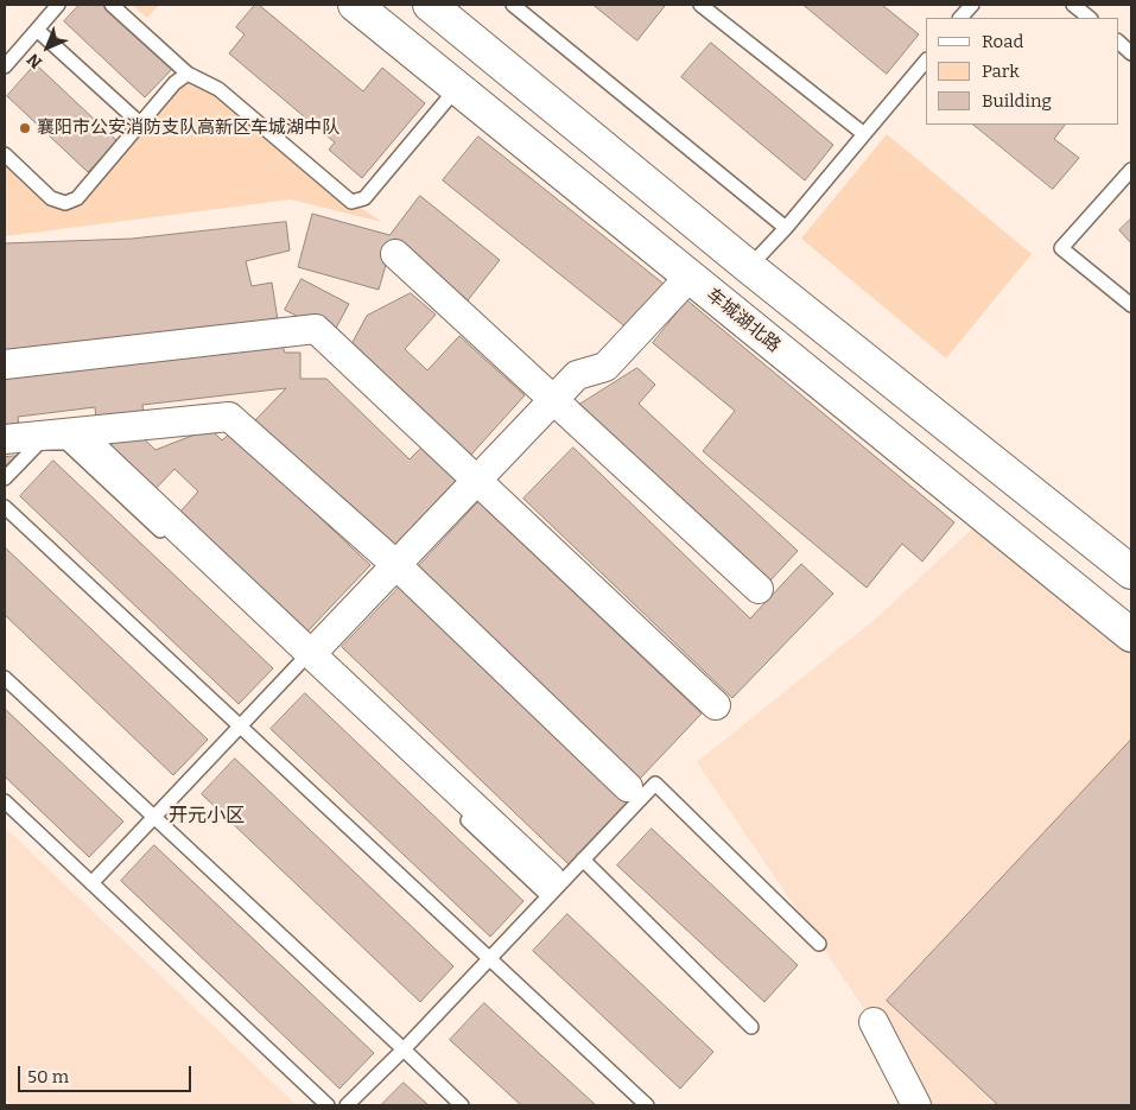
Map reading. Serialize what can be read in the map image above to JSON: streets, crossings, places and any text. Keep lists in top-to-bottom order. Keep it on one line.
{"streets":{"main road":["车城湖北路"]},"districts":["开元小区"],"places":["襄阳市公安消防支队高新区车城湖中队"],"legend":["Road","Park","Building"],"scale_bar":"50 m","north":"bottom left"}
